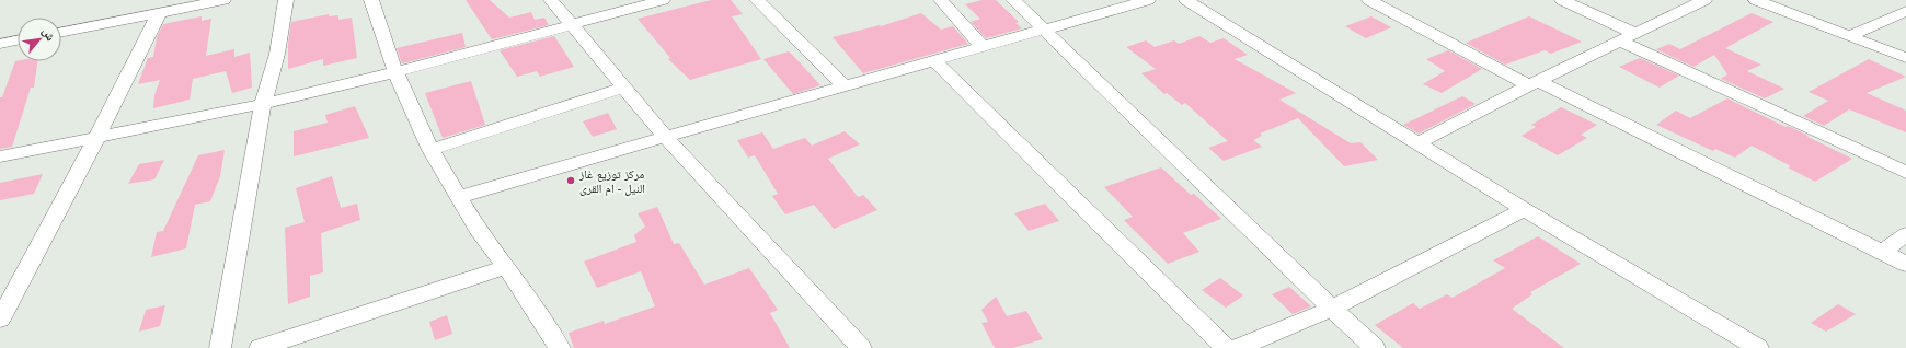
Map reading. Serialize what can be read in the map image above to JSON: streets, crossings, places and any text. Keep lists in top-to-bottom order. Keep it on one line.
{"places":["مركز توزيع غاز النيل - ام القرى"],"north":"top right"}
